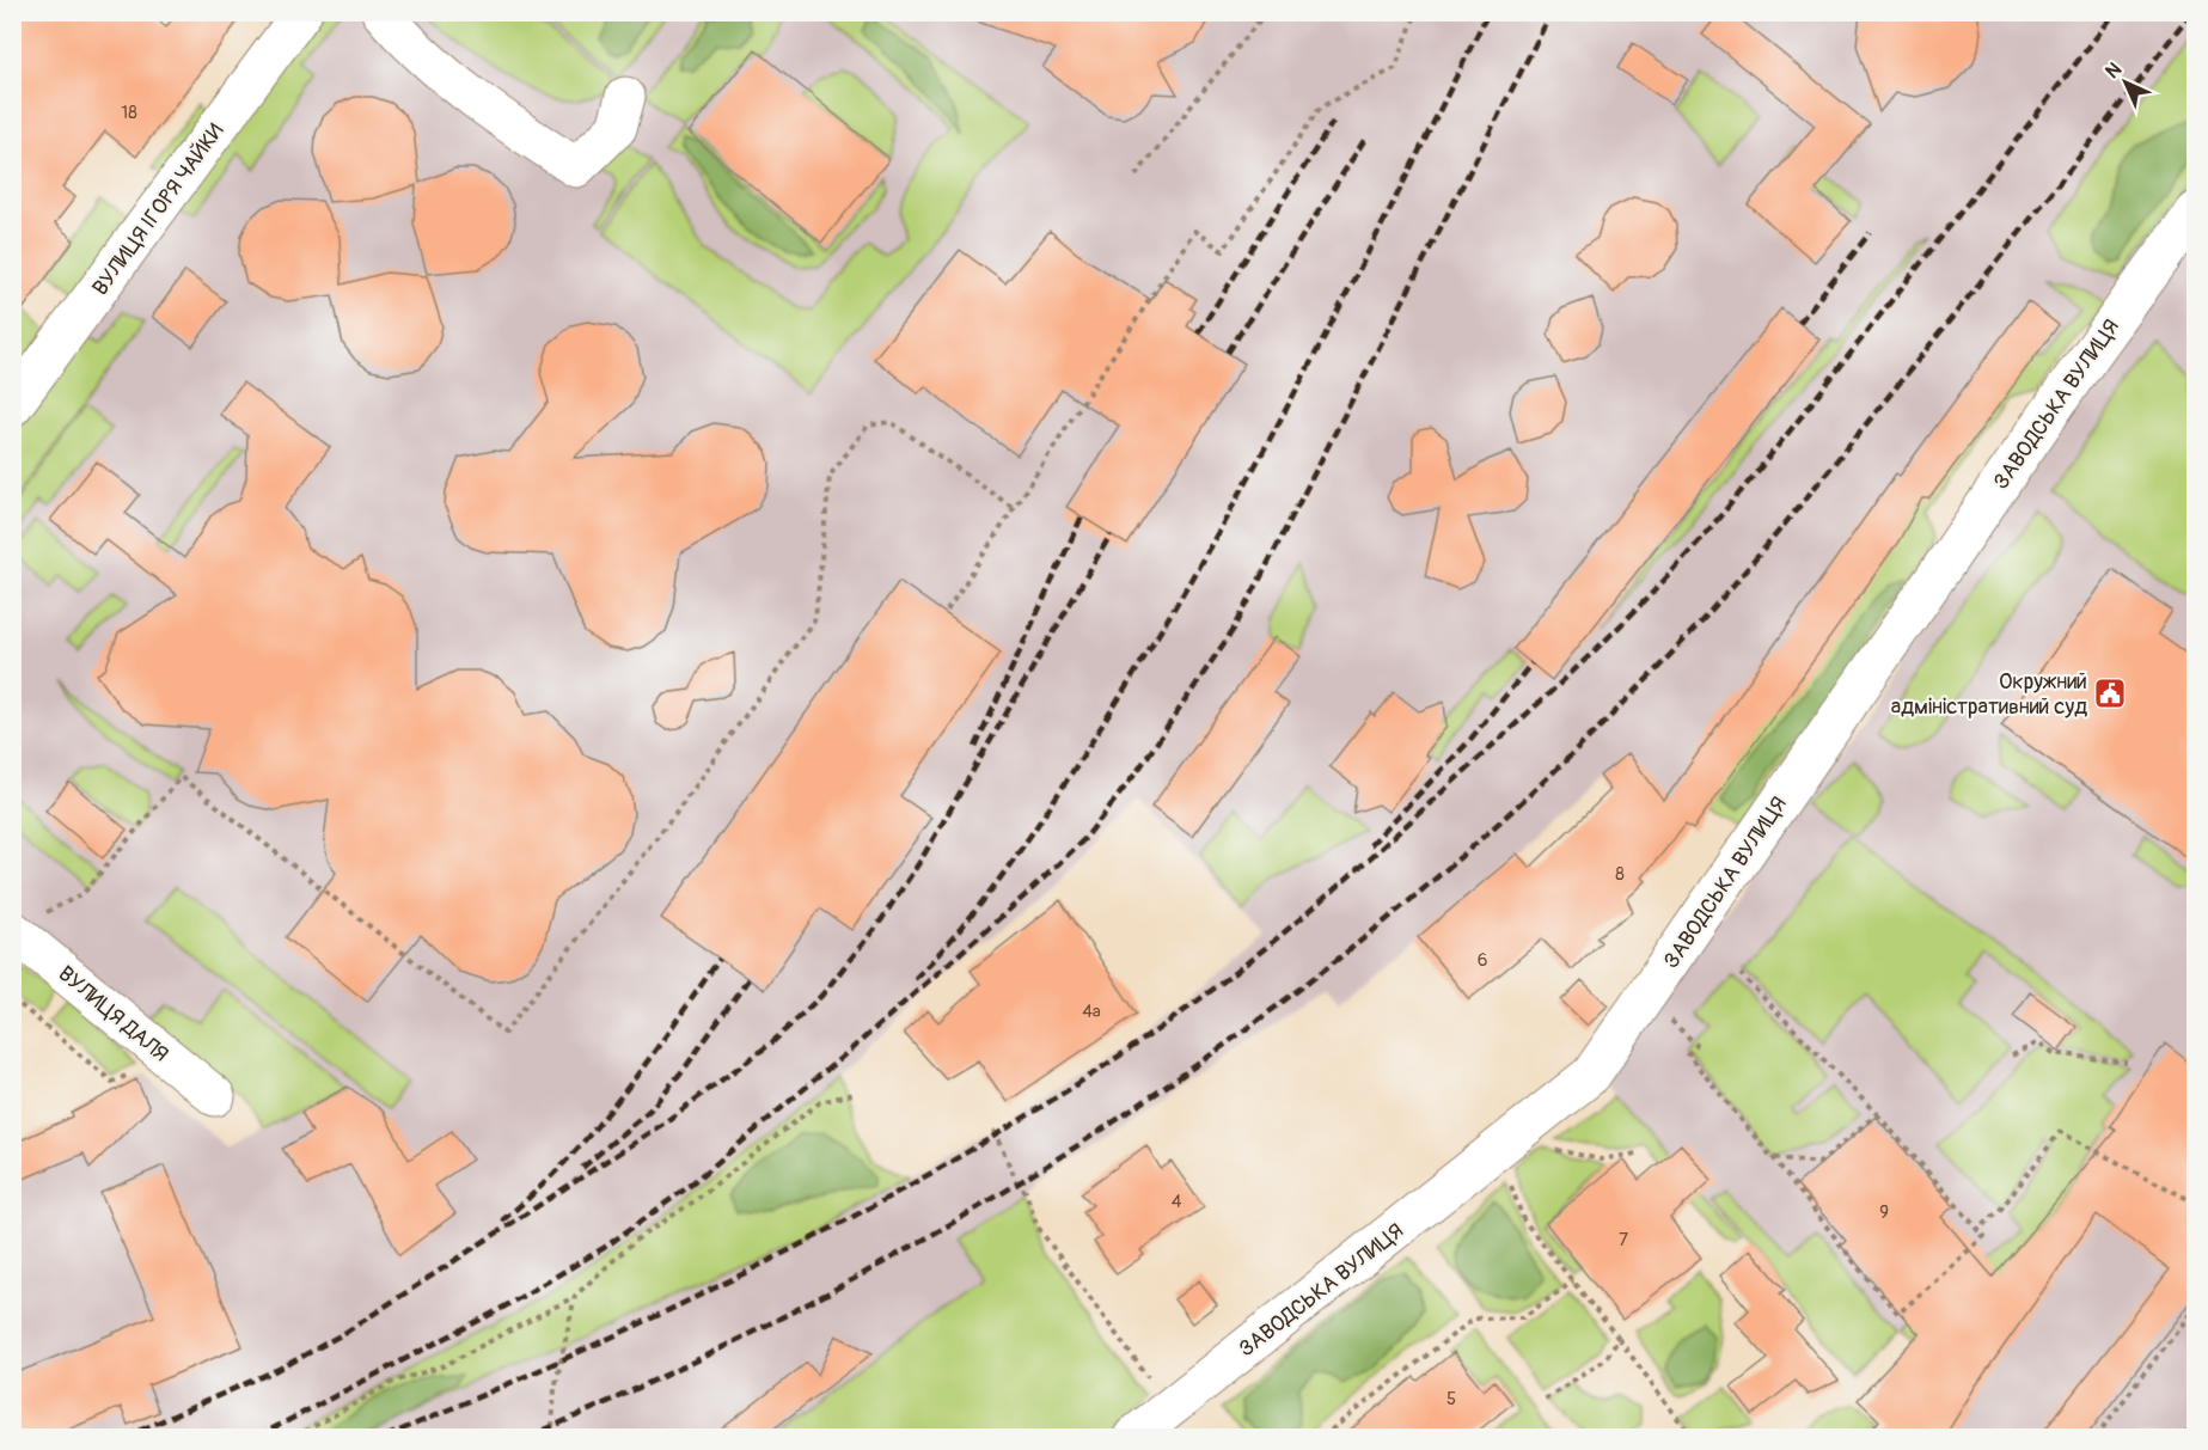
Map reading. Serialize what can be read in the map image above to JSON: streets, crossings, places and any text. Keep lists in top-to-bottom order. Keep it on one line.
{"streets":{"street":["ВУЛИЦЯ ІГОРЯ ЧАЙКИ","ЗАВОДСЬКА ВУЛИЦЯ","ВУЛИЦЯ ДАЛЯ"]},"places":{"public building":["Окружний адміністративний суд"]},"house_numbers":["18","8","6","4а","4","9","7","5"],"north":"top left"}
